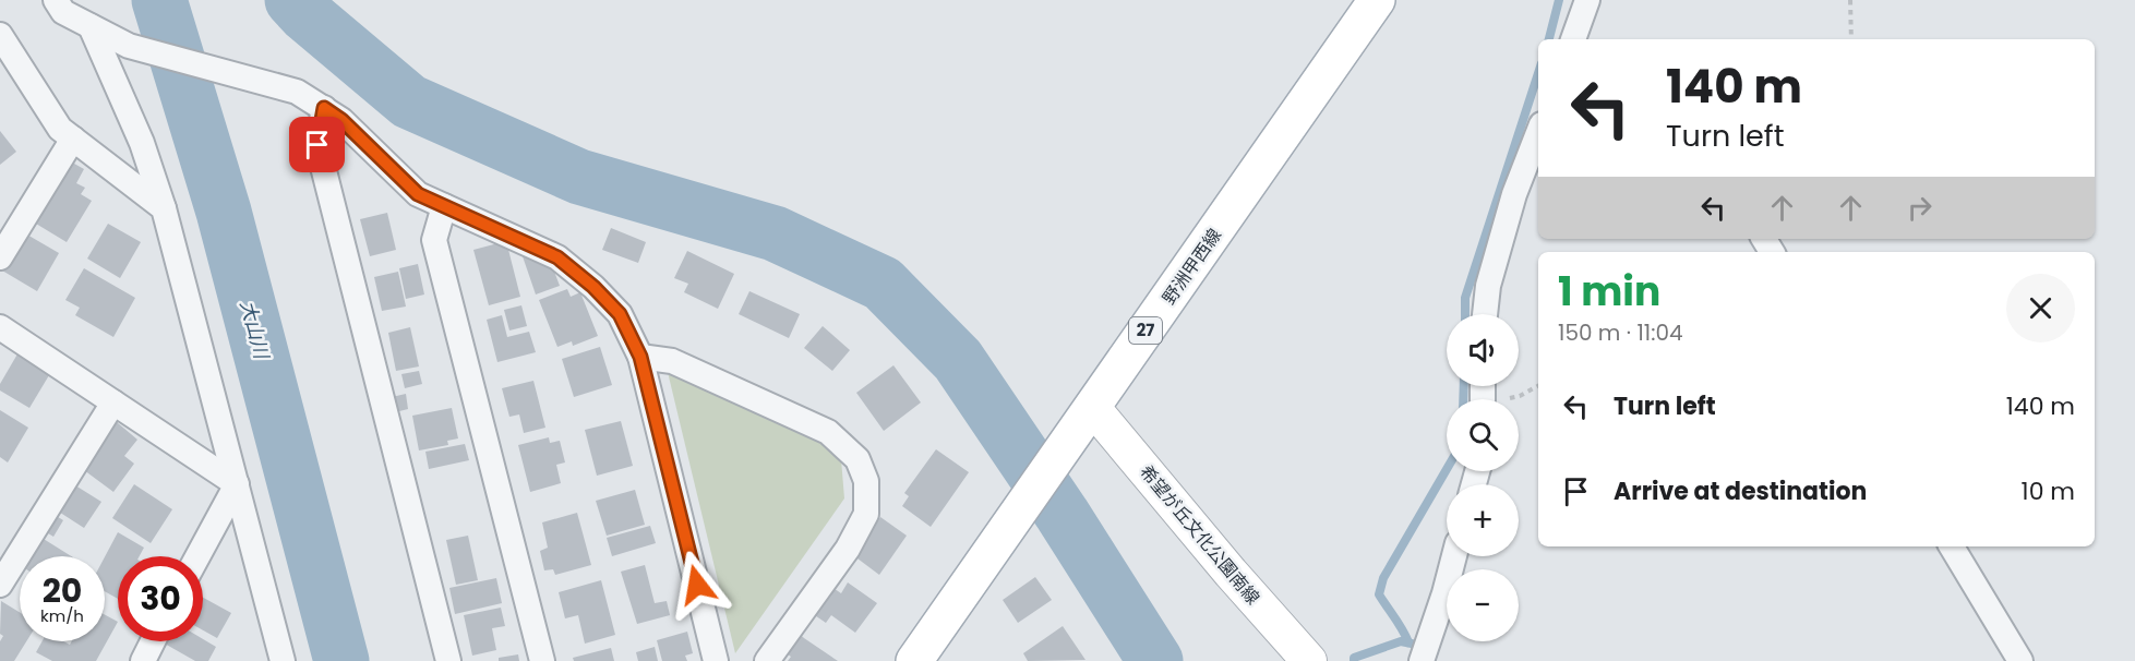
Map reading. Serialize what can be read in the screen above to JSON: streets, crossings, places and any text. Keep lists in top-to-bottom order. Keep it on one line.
{"streets":{"main road":["野洲甲西線","27","希望が丘文化公園南線"]},"crossings":[["野洲甲西線","希望が丘文化公園南線"]],"water":["大山川"],"page":{"turn":["140 m","Turn left"],"heading":["1 min","150 m · 11:04"],"map_buttons":["+","−"],"list":[{"name":"Turn left","value":"140 m"},{"name":"Arrive at destination","value":"10 m"}],"speed":"20 km/h","limit":"30"}}
